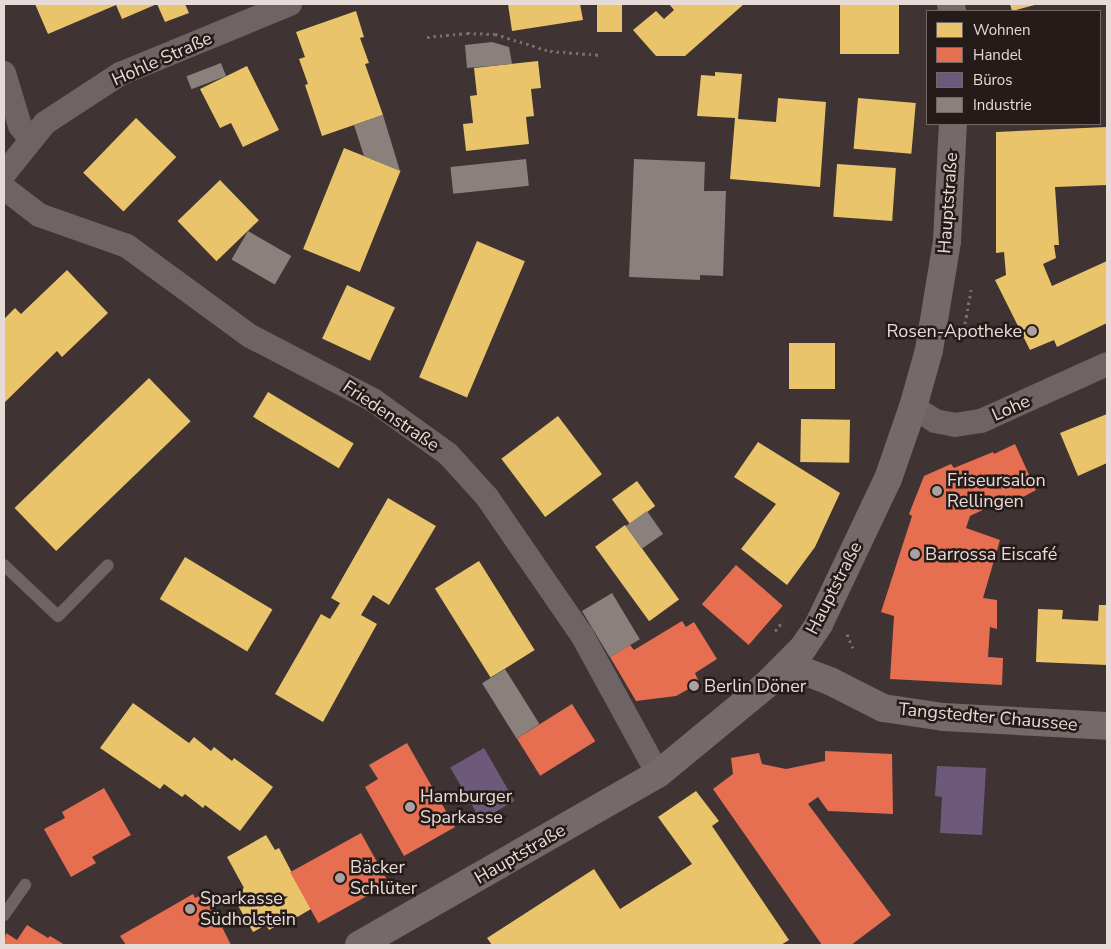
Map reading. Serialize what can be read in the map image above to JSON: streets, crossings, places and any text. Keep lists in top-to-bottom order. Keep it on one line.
{"streets":{"main road":["Hauptstraße","Tangstedter Chaussee"],"street":["Hohle Straße","Lohe","Friedenstraße"]},"crossings":[["Hauptstraße","Lohe"],["Hauptstraße","Friedenstraße"],["Hauptstraße","Tangstedter Chaussee"]],"places":["Rosen-Apotheke","Friseursalon Rellingen","Barrossa Eiscafé","Berlin Döner","Hamburger Sparkasse","Bäcker Schlüter","Sparkasse Südholstein"],"legend":["Wohnen","Handel","Büros","Industrie"]}
